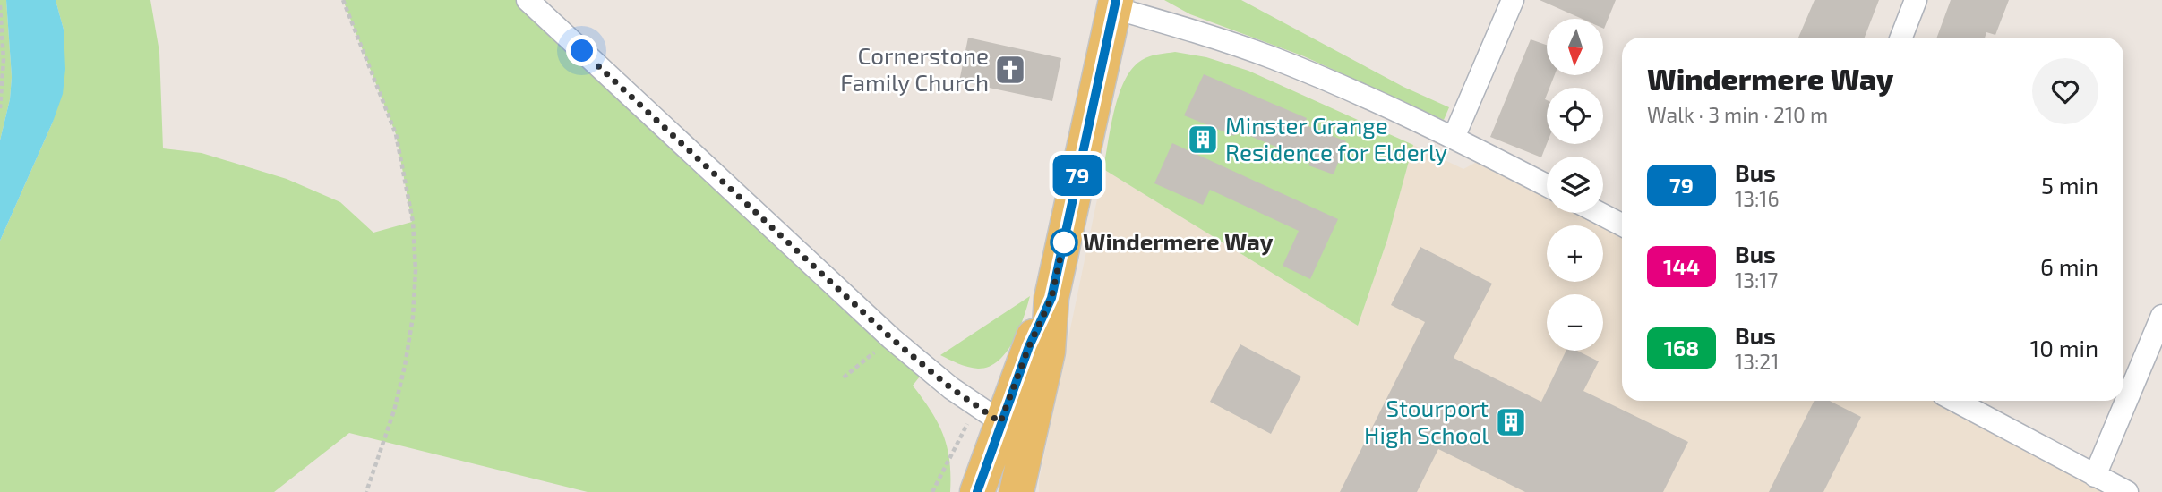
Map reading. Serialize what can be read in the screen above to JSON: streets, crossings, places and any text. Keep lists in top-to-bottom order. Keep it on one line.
{"places":{"church":["Cornerstone Family Church"],"building":["Minster Grange Residence for Elderly","Stourport High School"],"other":["Windermere Way"]},"lines":["bus line 79"],"north":"bottom","page":{"on_map":"79","map_buttons":["+","−"],"heading":["Windermere Way","Walk · 3 min · 210 m"],"list":[{"mark":"79","name":"Bus","note":"13:16","value":"5 min"},{"mark":"144","name":"Bus","note":"13:17","value":"6 min"},{"mark":"168","name":"Bus","note":"13:21","value":"10 min"}]}}
